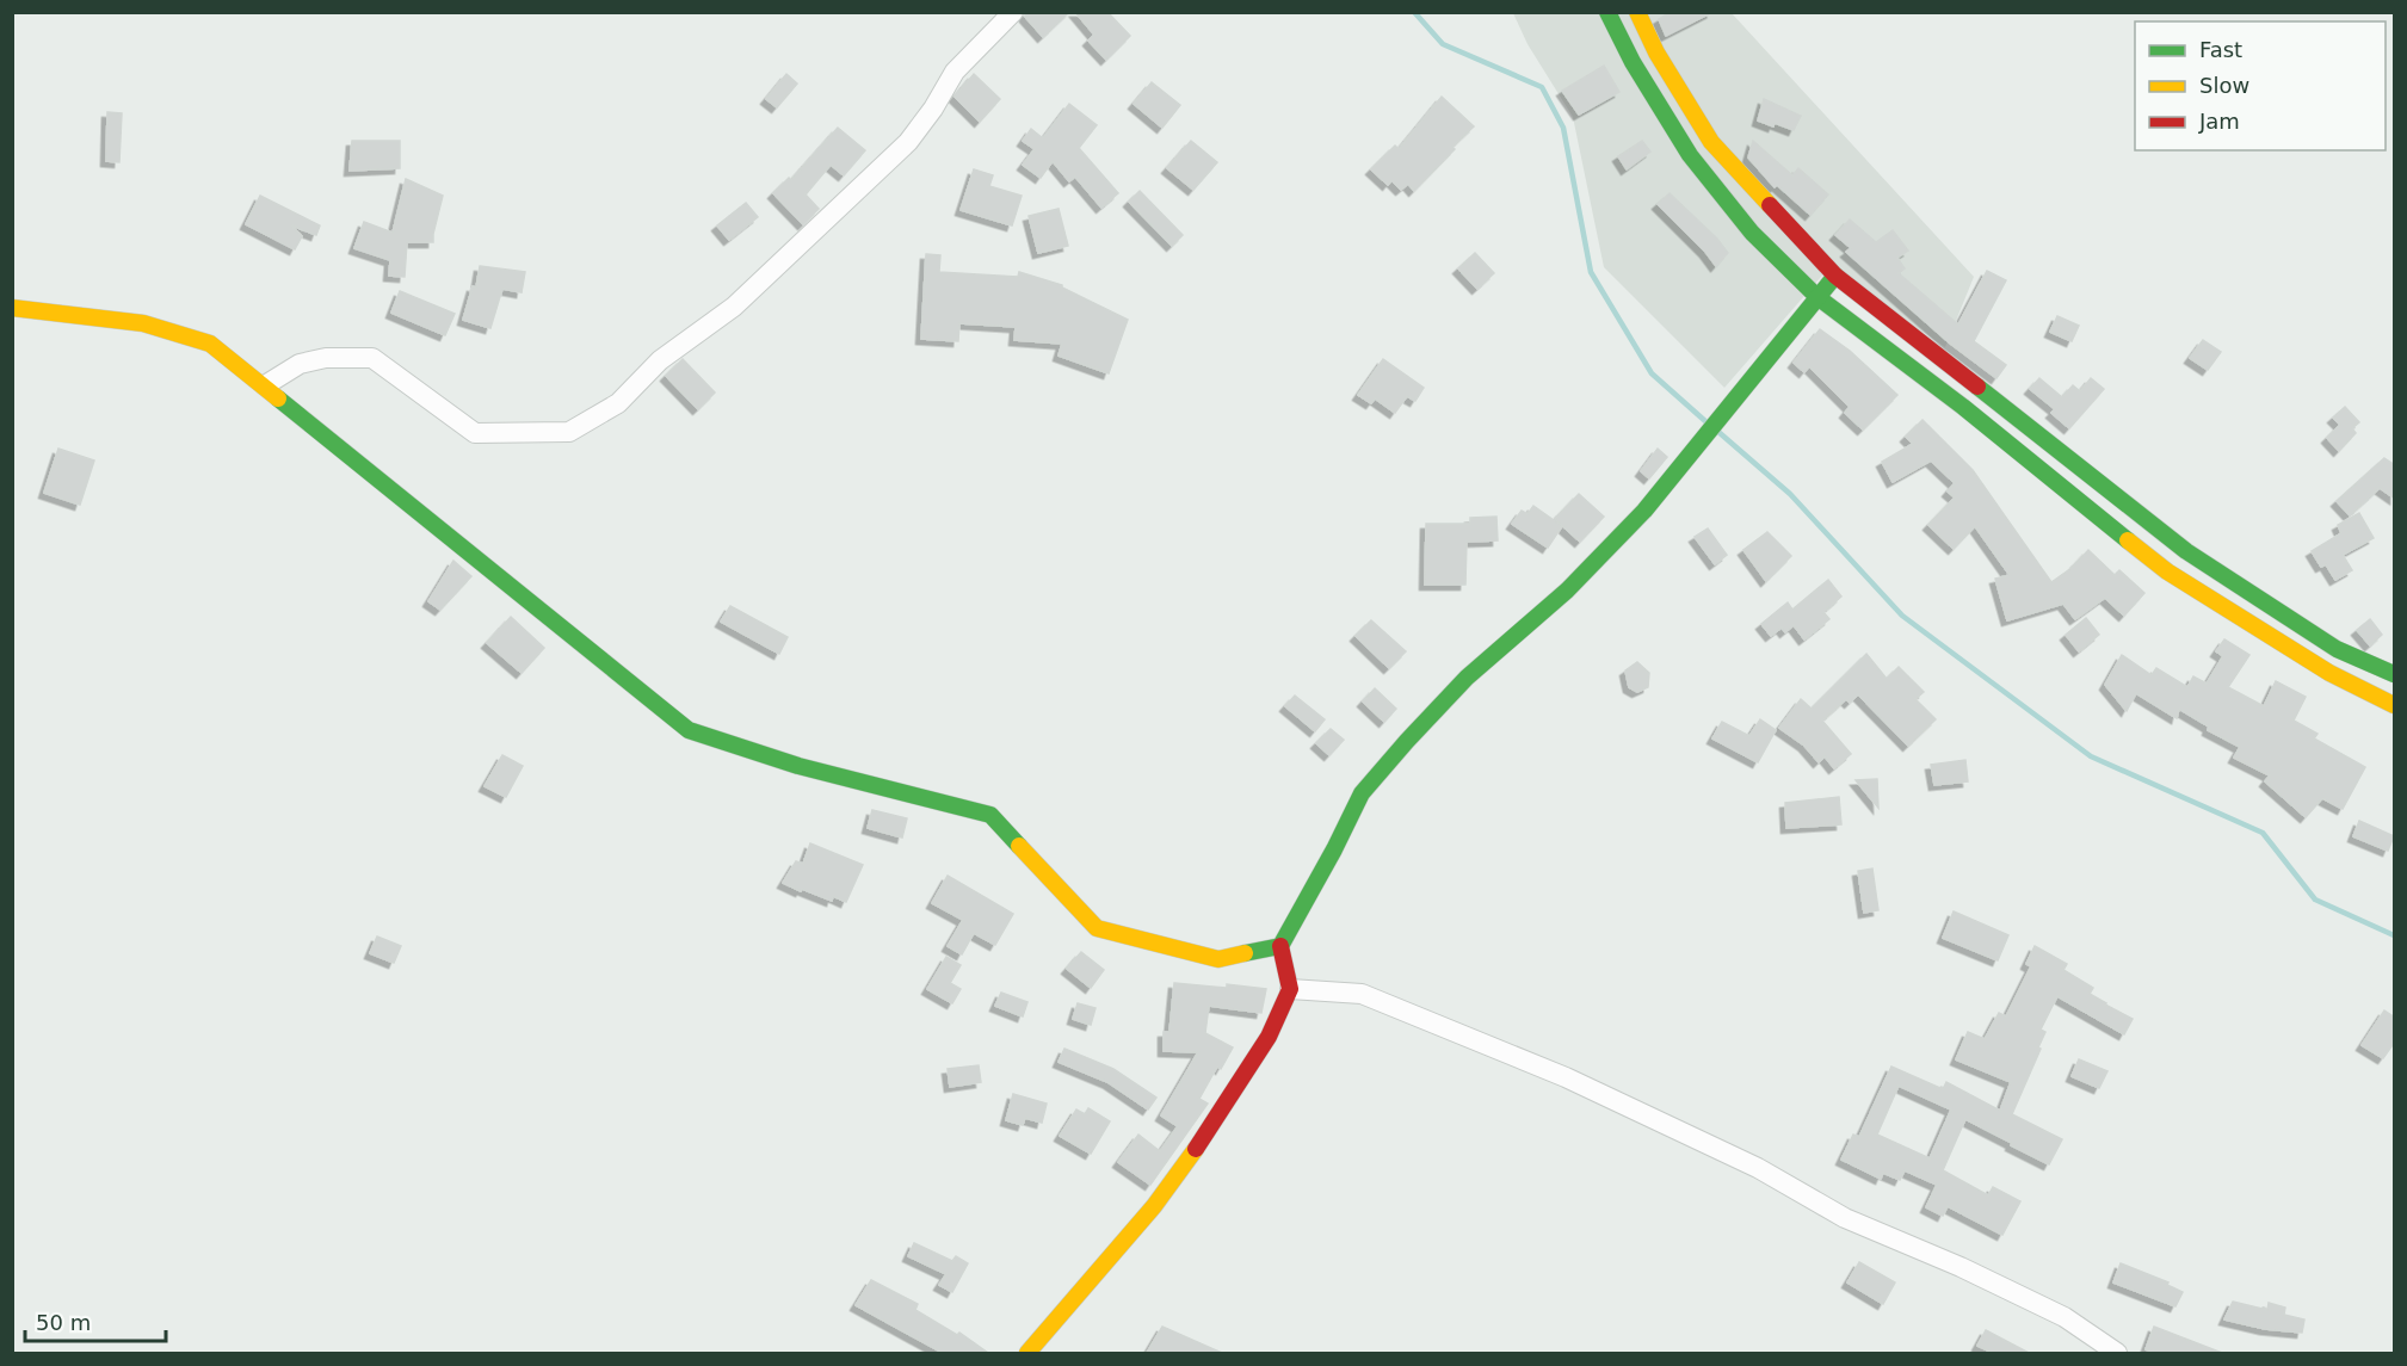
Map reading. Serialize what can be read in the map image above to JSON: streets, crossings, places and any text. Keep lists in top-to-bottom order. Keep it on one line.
{"legend":["Fast","Slow","Jam"],"scale_bar":"50 m"}
